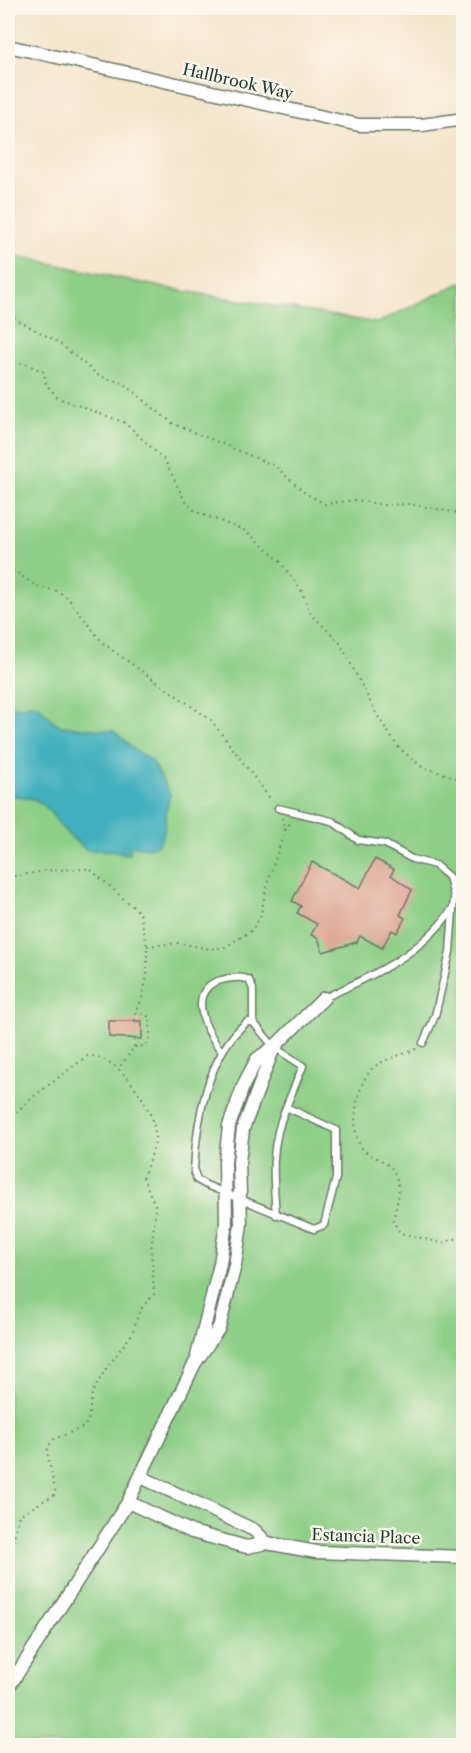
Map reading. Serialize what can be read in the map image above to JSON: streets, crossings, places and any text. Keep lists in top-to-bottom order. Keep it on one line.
{"streets":{"street":["Hallbrook Way","Estancia Place"]}}
